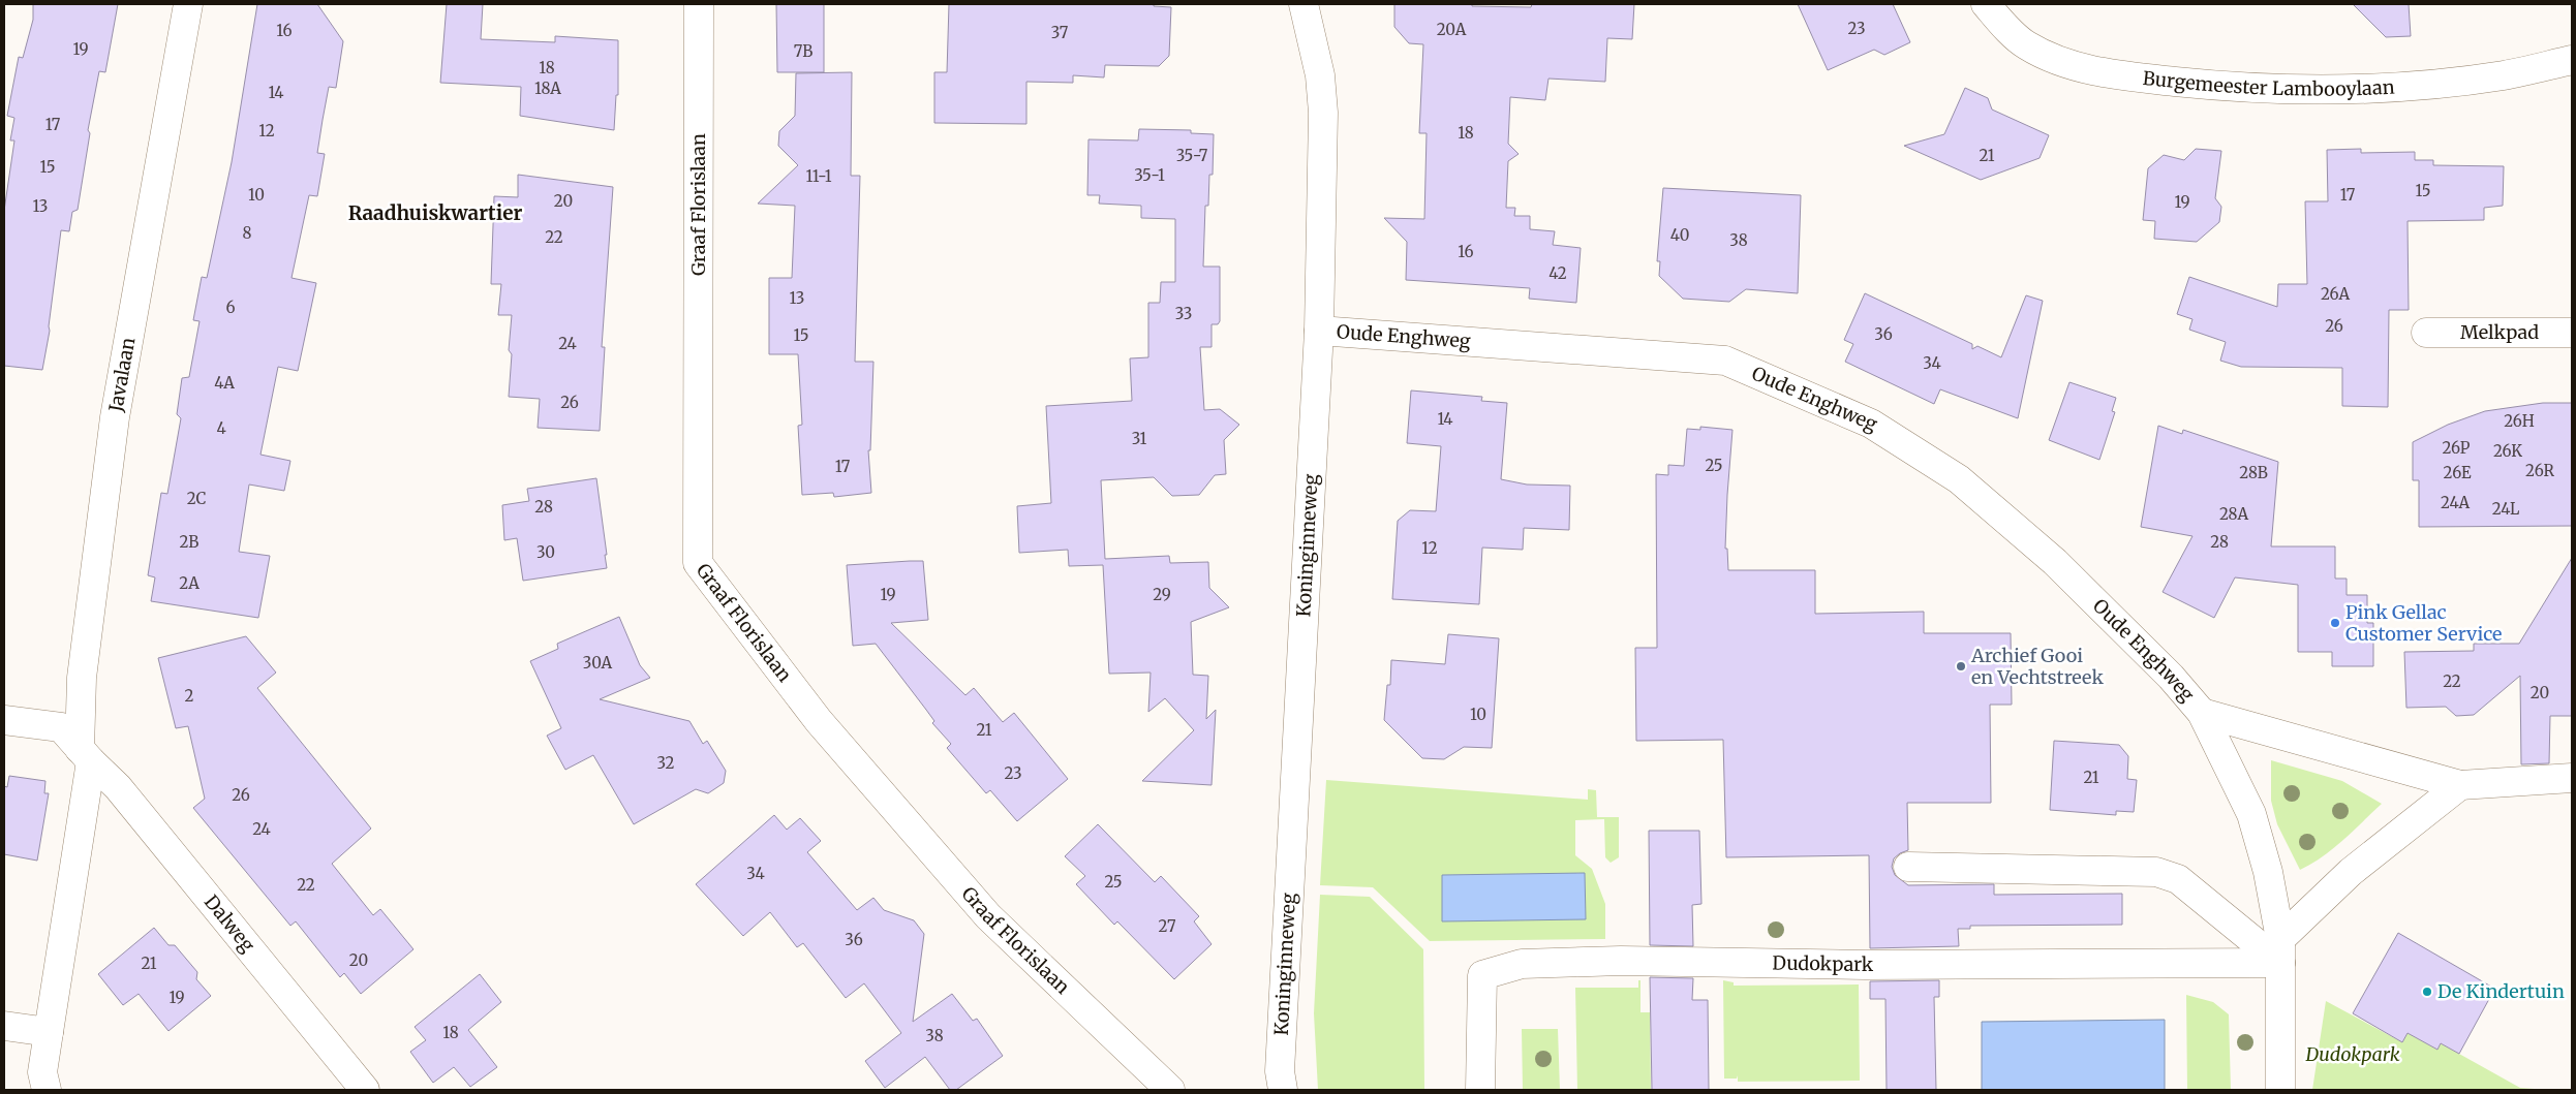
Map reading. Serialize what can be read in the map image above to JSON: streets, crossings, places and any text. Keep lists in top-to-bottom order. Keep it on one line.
{"streets":{"street":["Burgemeester Lambooylaan","Graaf Florislaan","Melkpad","Oude Enghweg","Javalaan","Koninginneweg","Dalweg","Dudokpark"]},"crossings":[["Oude Enghweg","Koninginneweg"],["Oude Enghweg","Dudokpark"],["Javalaan","Dalweg"]],"districts":["Raadhuiskwartier"],"parks":["Dudokpark"],"places":["Pink Gellac Customer Service","Archief Gooi en Vechtstreek","De Kindertuin"],"house_numbers":["23","20A","16","37","19","7B","18","18A","14","17","12","18","35-7","21","15","35-1","11-1","15","10","17","20","19","13","8","40","22","38","16","42","26A","13","6","33","26","36","15","24","34","4A","26","14","26H","4","31","26P","26K","25","17","26R","28B","26E","2C","24A","28","24L","28A","2B","28","12","30","2A","19","29","30A","22","20","2","10","21","32","23","21","26","24","34","25","22","27","36","20","21","19","18","38"]}
